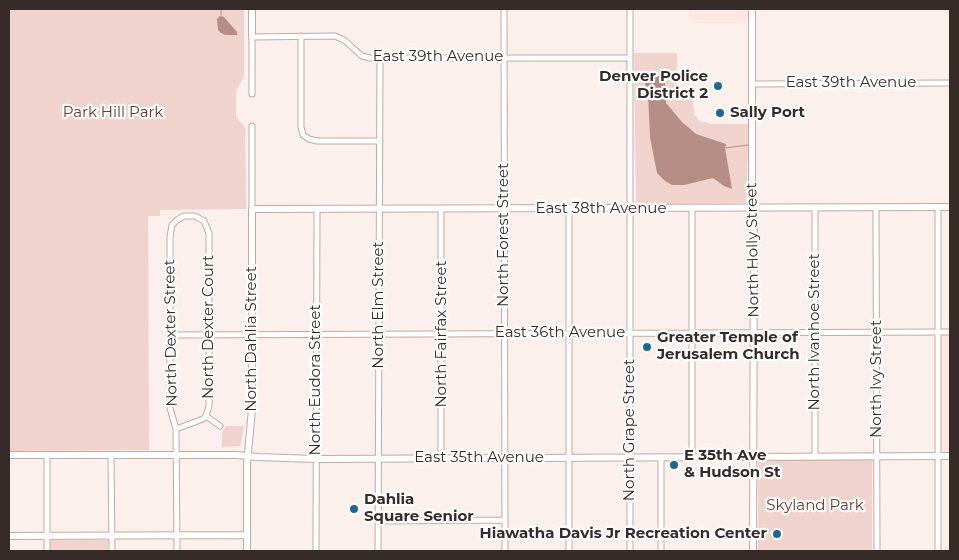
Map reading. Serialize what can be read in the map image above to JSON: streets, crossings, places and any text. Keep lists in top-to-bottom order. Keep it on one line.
{"streets":{"street":["East 39th Avenue","East 38th Avenue","North Forest Street","North Holly Street","North Elm Street","North Dexter Court","North Ivanhoe Street","North Dexter Street","East 36th Avenue","North Fairfax Street","North Dahlia Street","North Ivy Street","North Eudora Street","North Grape Street","East 35th Avenue"]},"crossings":[["East 39th Avenue","North Forest Street"],["East 39th Avenue","North Holly Street"],["East 39th Avenue","North Elm Street"],["East 39th Avenue","North Grape Street"],["East 38th Avenue","North Forest Street"],["East 38th Avenue","North Holly Street"],["East 38th Avenue","North Elm Street"],["East 38th Avenue","North Ivanhoe Street"],["East 38th Avenue","North Fairfax Street"],["East 38th Avenue","North Dahlia Street"],["East 38th Avenue","North Ivy Street"],["East 38th Avenue","North Eudora Street"],["East 38th Avenue","North Grape Street"],["North Forest Street","East 36th Avenue"],["North Forest Street","East 35th Avenue"],["North Holly Street","East 36th Avenue"],["North Holly Street","East 35th Avenue"],["North Elm Street","East 36th Avenue"],["North Elm Street","East 35th Avenue"],["North Dexter Court","North Dexter Street"],["North Dexter Court","East 36th Avenue"],["North Ivanhoe Street","East 36th Avenue"],["North Ivanhoe Street","East 35th Avenue"],["North Dexter Street","East 36th Avenue"],["North Dexter Street","East 35th Avenue"],["East 36th Avenue","North Fairfax Street"],["East 36th Avenue","North Dahlia Street"],["East 36th Avenue","North Ivy Street"],["East 36th Avenue","North Eudora Street"],["East 36th Avenue","North Grape Street"],["North Fairfax Street","East 35th Avenue"],["North Dahlia Street","East 35th Avenue"],["North Ivy Street","East 35th Avenue"],["North Eudora Street","East 35th Avenue"],["North Grape Street","East 35th Avenue"]],"parks":["Park Hill Park","Skyland Park"],"places":["Denver Police District 2","Sally Port","Greater Temple of Jerusalem Church","E 35th Ave & Hudson St","Dahlia Square Senior","Hiawatha Davis Jr Recreation Center"]}
